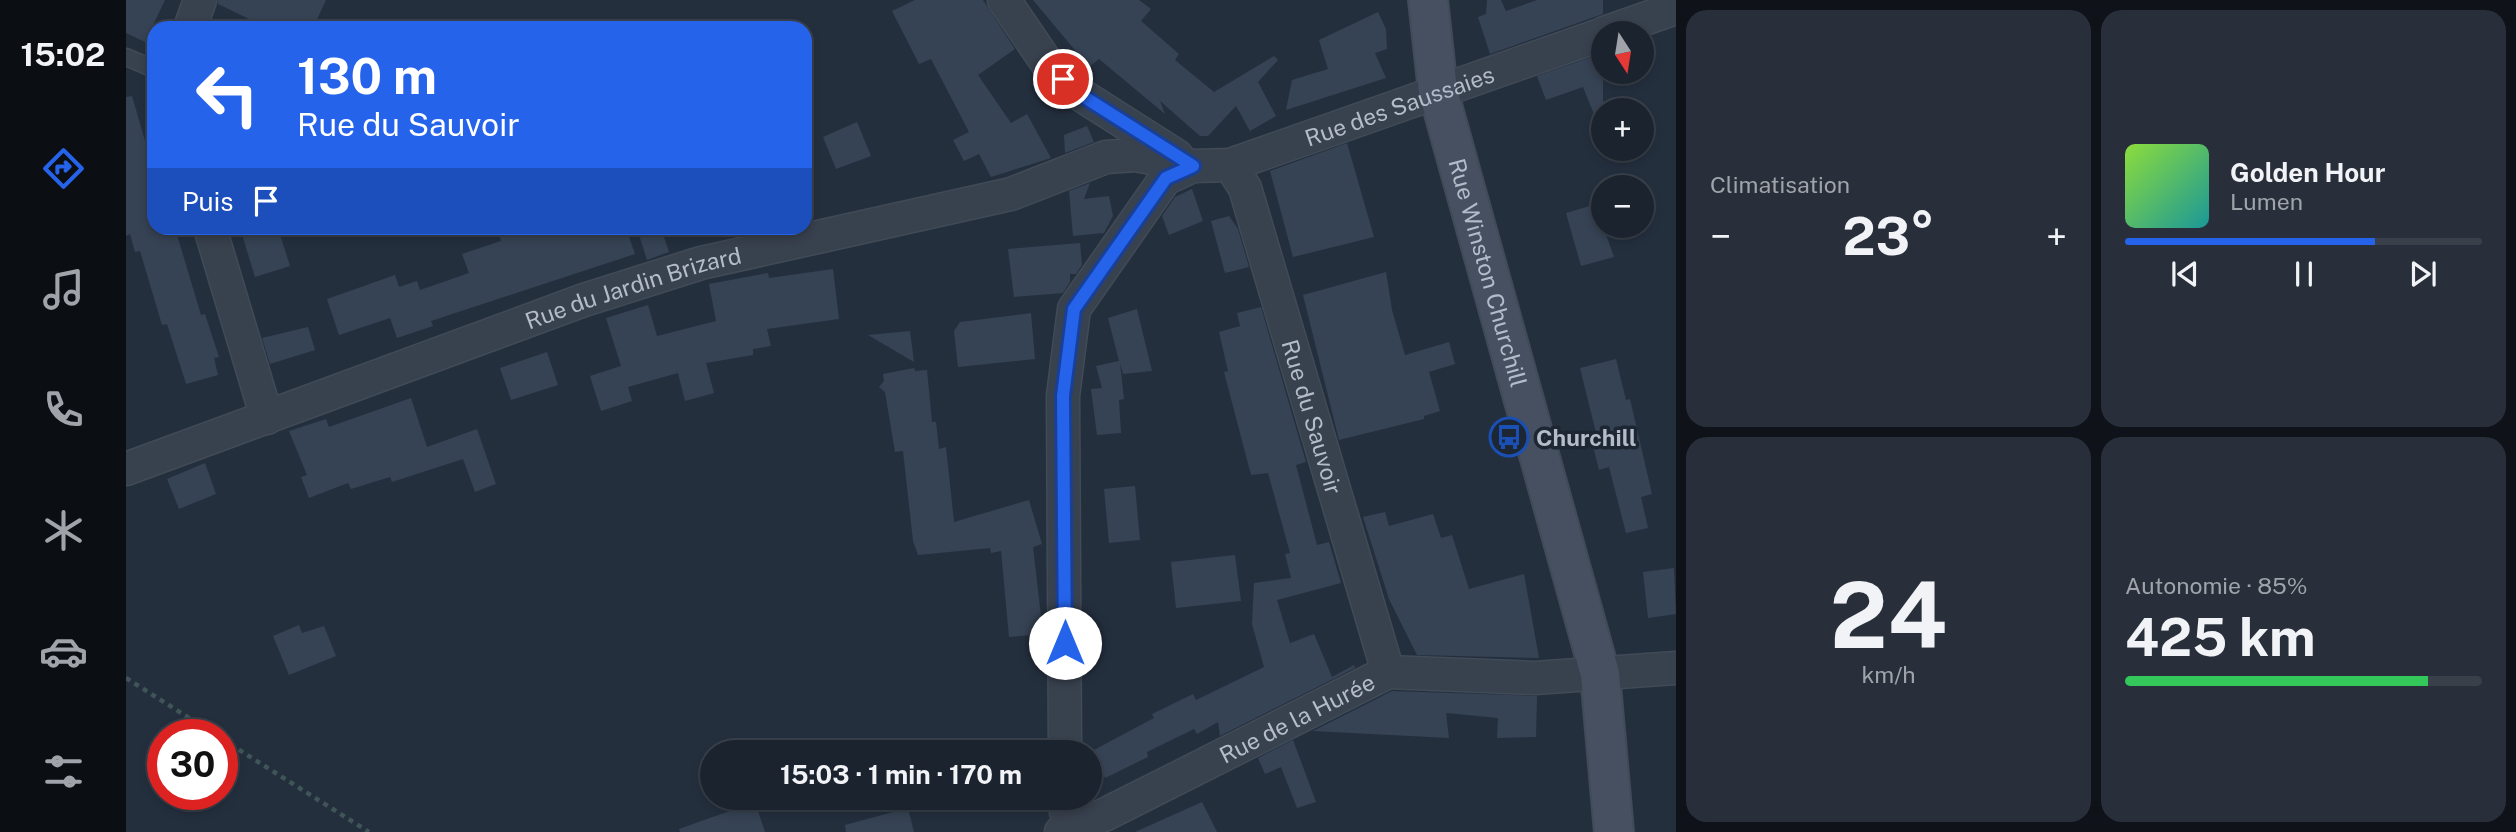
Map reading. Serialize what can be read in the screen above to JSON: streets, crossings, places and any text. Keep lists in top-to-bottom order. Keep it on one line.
{"streets":{"main road":["Rue Winston Churchill"],"street":["Rue des Saussaies","Rue du Jardin Brizard","Rue du Sauvoir","Rue de la Hurée"]},"crossings":[["Rue des Saussaies","Rue Winston Churchill"],["Rue des Saussaies","Rue du Jardin Brizard"],["Rue des Saussaies","Rue du Sauvoir"],["Rue Winston Churchill","Rue de la Hurée"],["Rue du Sauvoir","Rue de la Hurée"]],"places":{"bus stop":["Churchill"]},"north":"bottom","page":{"tabs":"15:02","tile":["Climatisation",["24","km/h"],["Autonomie · 85%","425 km"]],"map_buttons":["+","−"],"turn":["130 m","Rue du Sauvoir"],"song":["Golden Hour","Lumen"],"then":"Puis","heat":["−","23°","+"],"limit":"30","trip":"15:03 · 1 min · 170 m"}}
